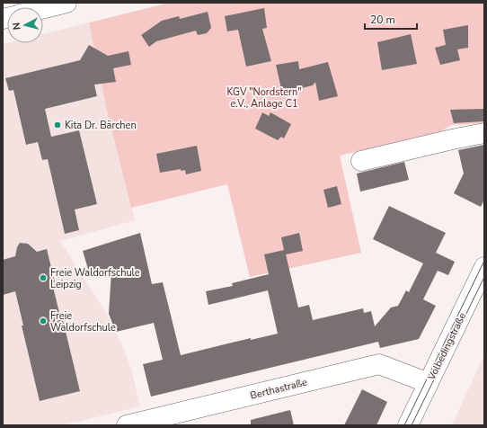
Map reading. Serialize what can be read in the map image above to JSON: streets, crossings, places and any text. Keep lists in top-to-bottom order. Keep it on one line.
{"streets":{"street":["Volbedingstraße","Berthastraße"]},"crossings":[["Volbedingstraße","Berthastraße"]],"parks":["KGV \"Nordstern\" e.V., Anlage C1"],"places":["Kita Dr. Bärchen","Freie Waldorfschule Leipzig","Freie Waldorfschule"],"scale_bar":"20 m","north":"left"}
